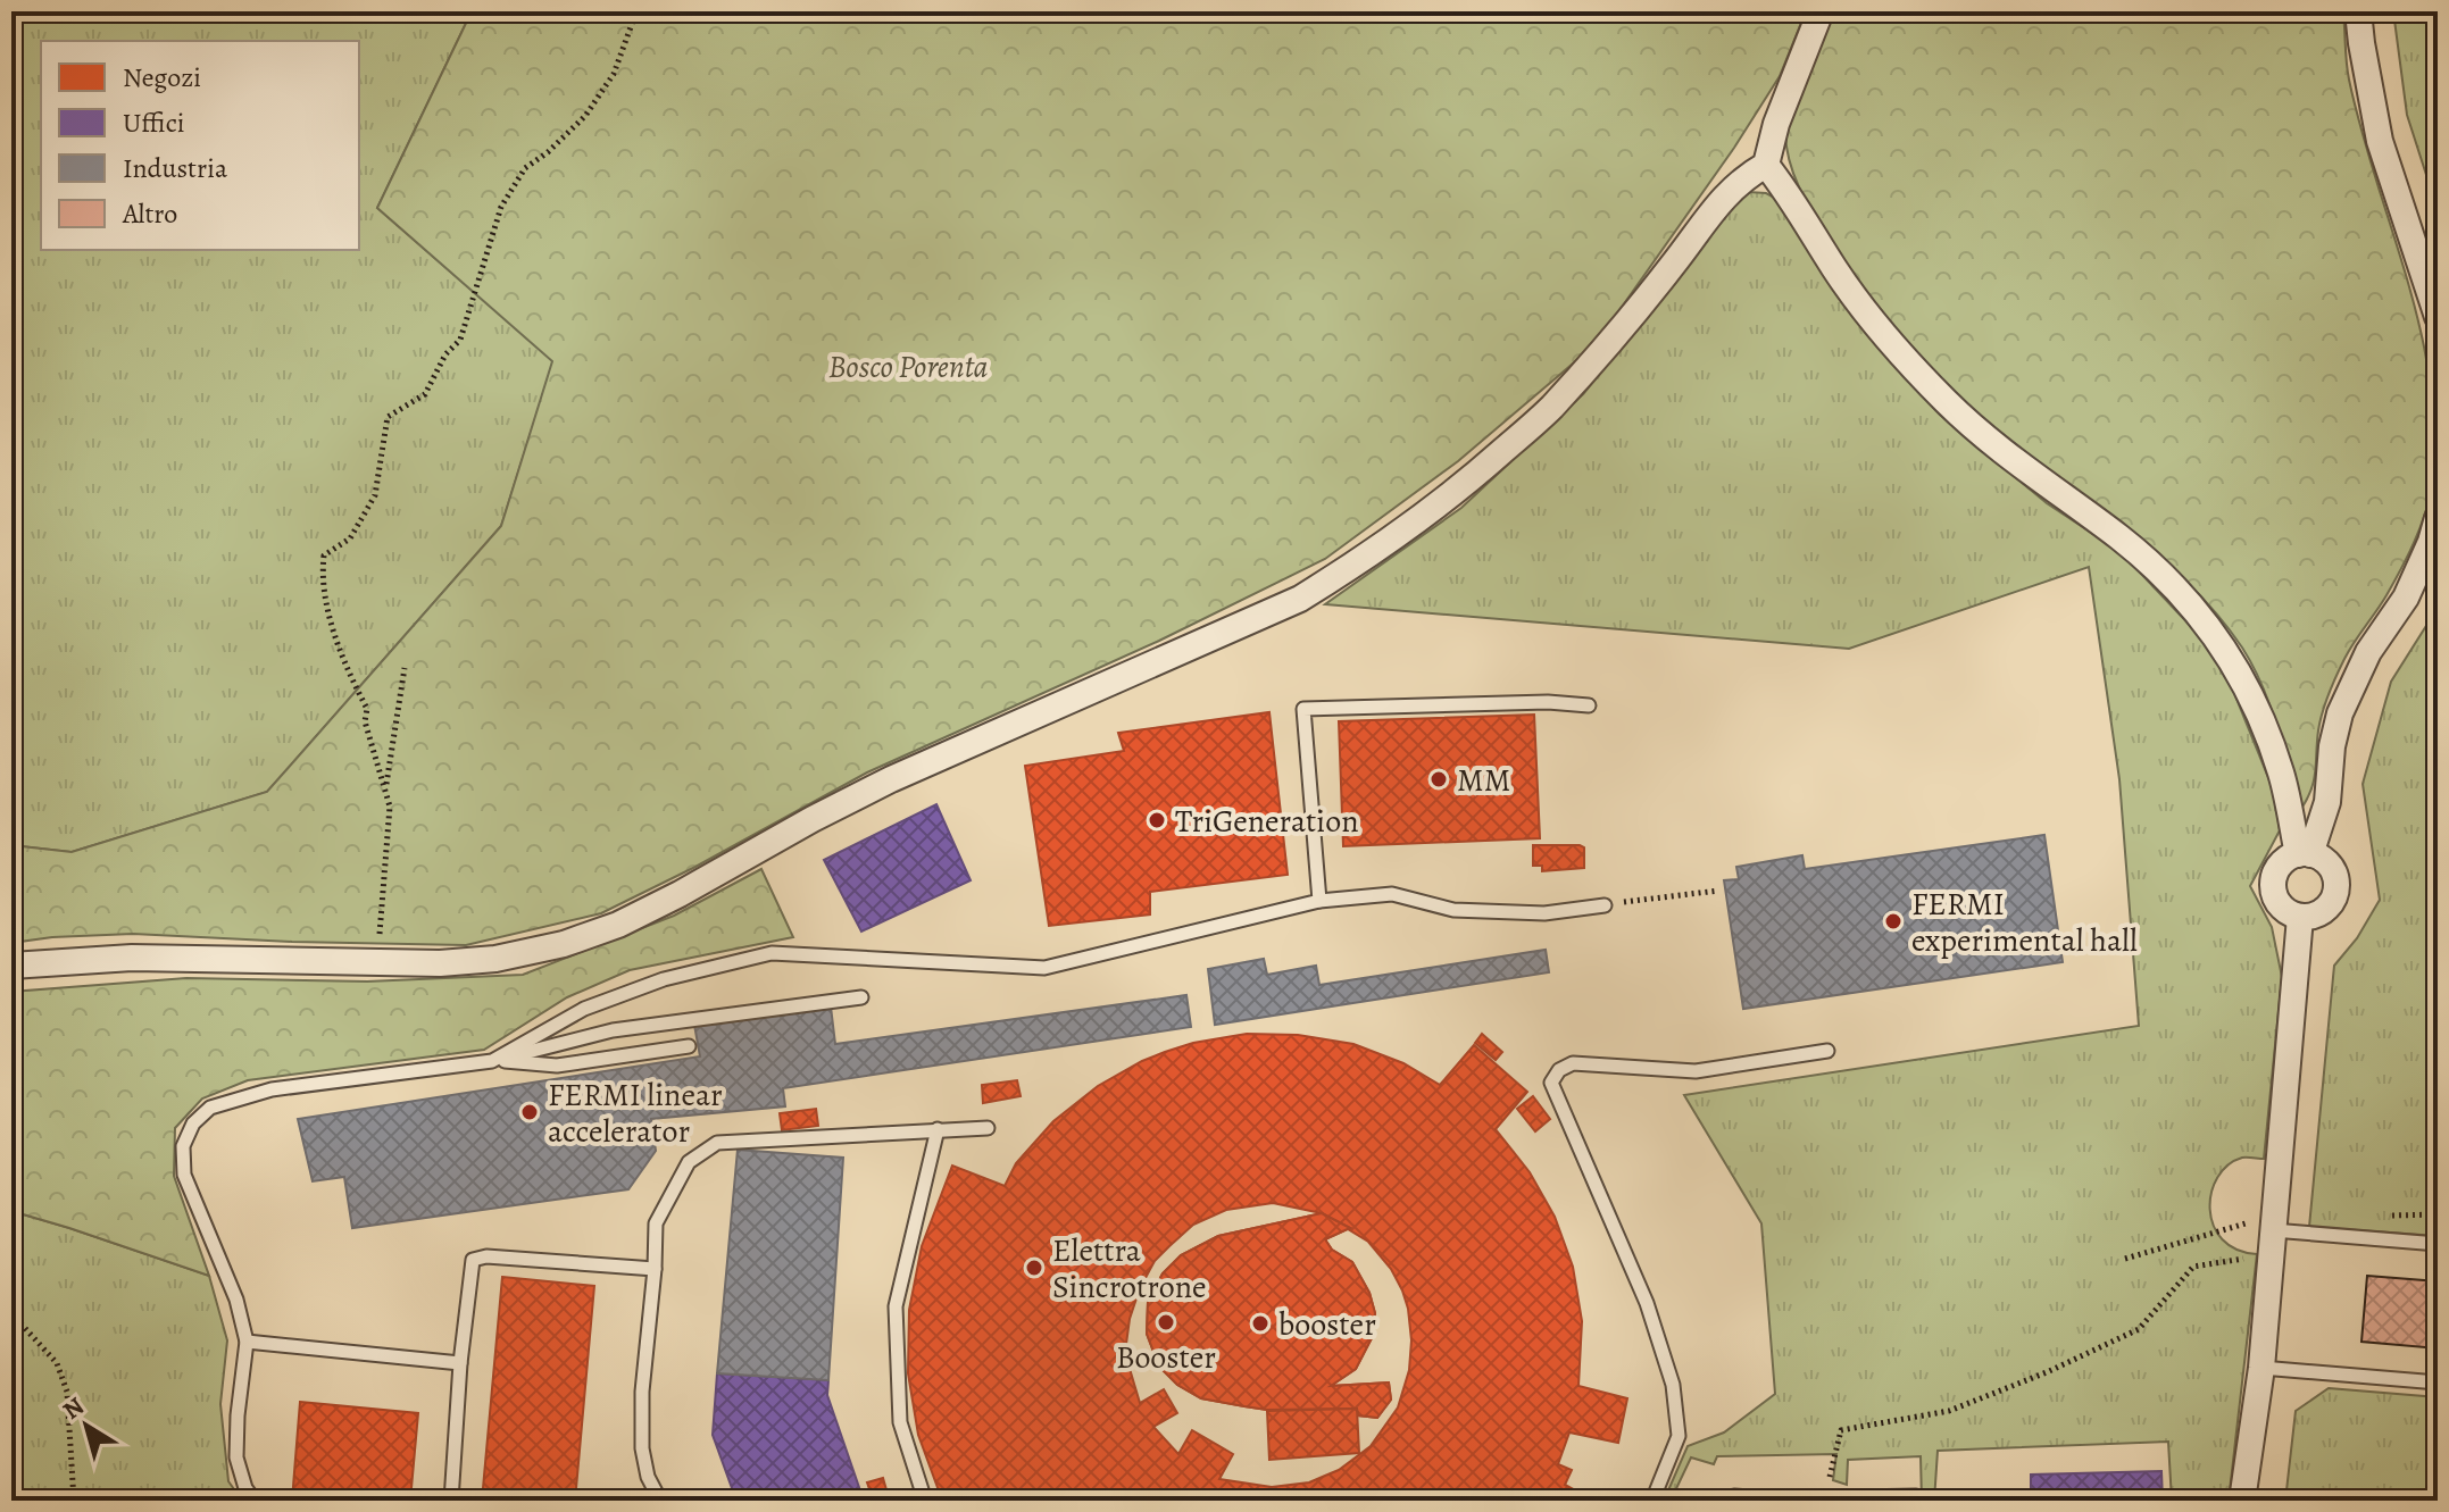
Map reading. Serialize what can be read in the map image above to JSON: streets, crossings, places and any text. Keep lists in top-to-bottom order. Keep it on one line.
{"parks":["Bosco Porenta"],"places":["MM","TriGeneration","FERMI experimental hall","FERMI linear accelerator","Elettra Sincrotrone","Booster","booster"],"legend":["Negozi","Uffici","Industria","Altro"],"north":"top left"}
